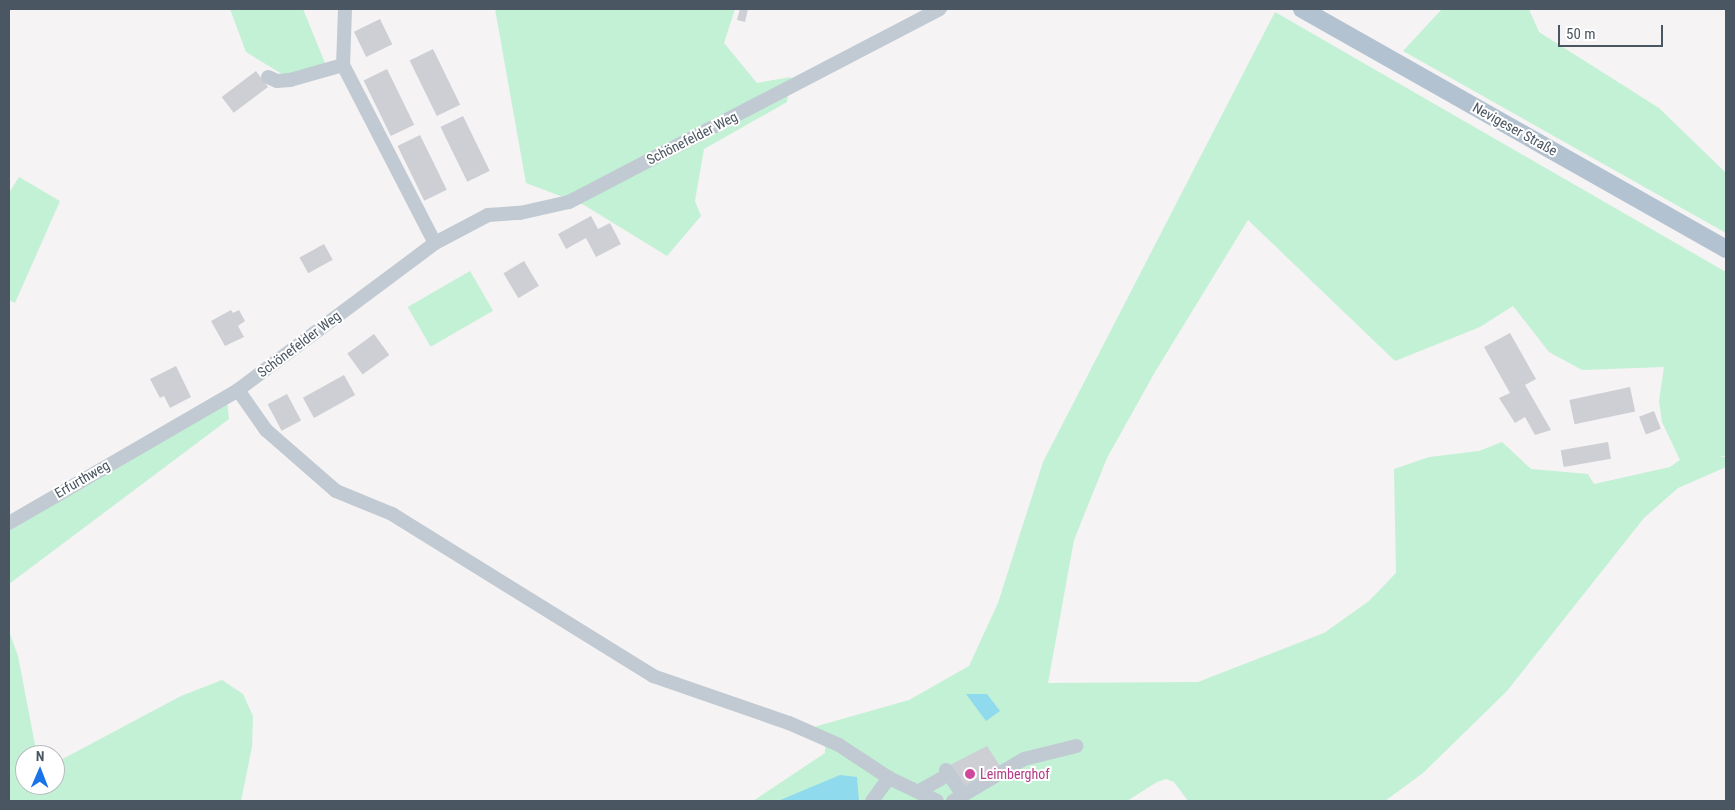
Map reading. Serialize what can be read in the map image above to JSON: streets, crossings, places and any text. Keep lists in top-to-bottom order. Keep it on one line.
{"streets":{"main road":["Nevigeser Straße"],"street":["Schönefelder Weg","Erfurthweg"]},"crossings":[["Schönefelder Weg","Erfurthweg"]],"places":["Leimberghof"],"scale_bar":"50 m","north":"top"}
